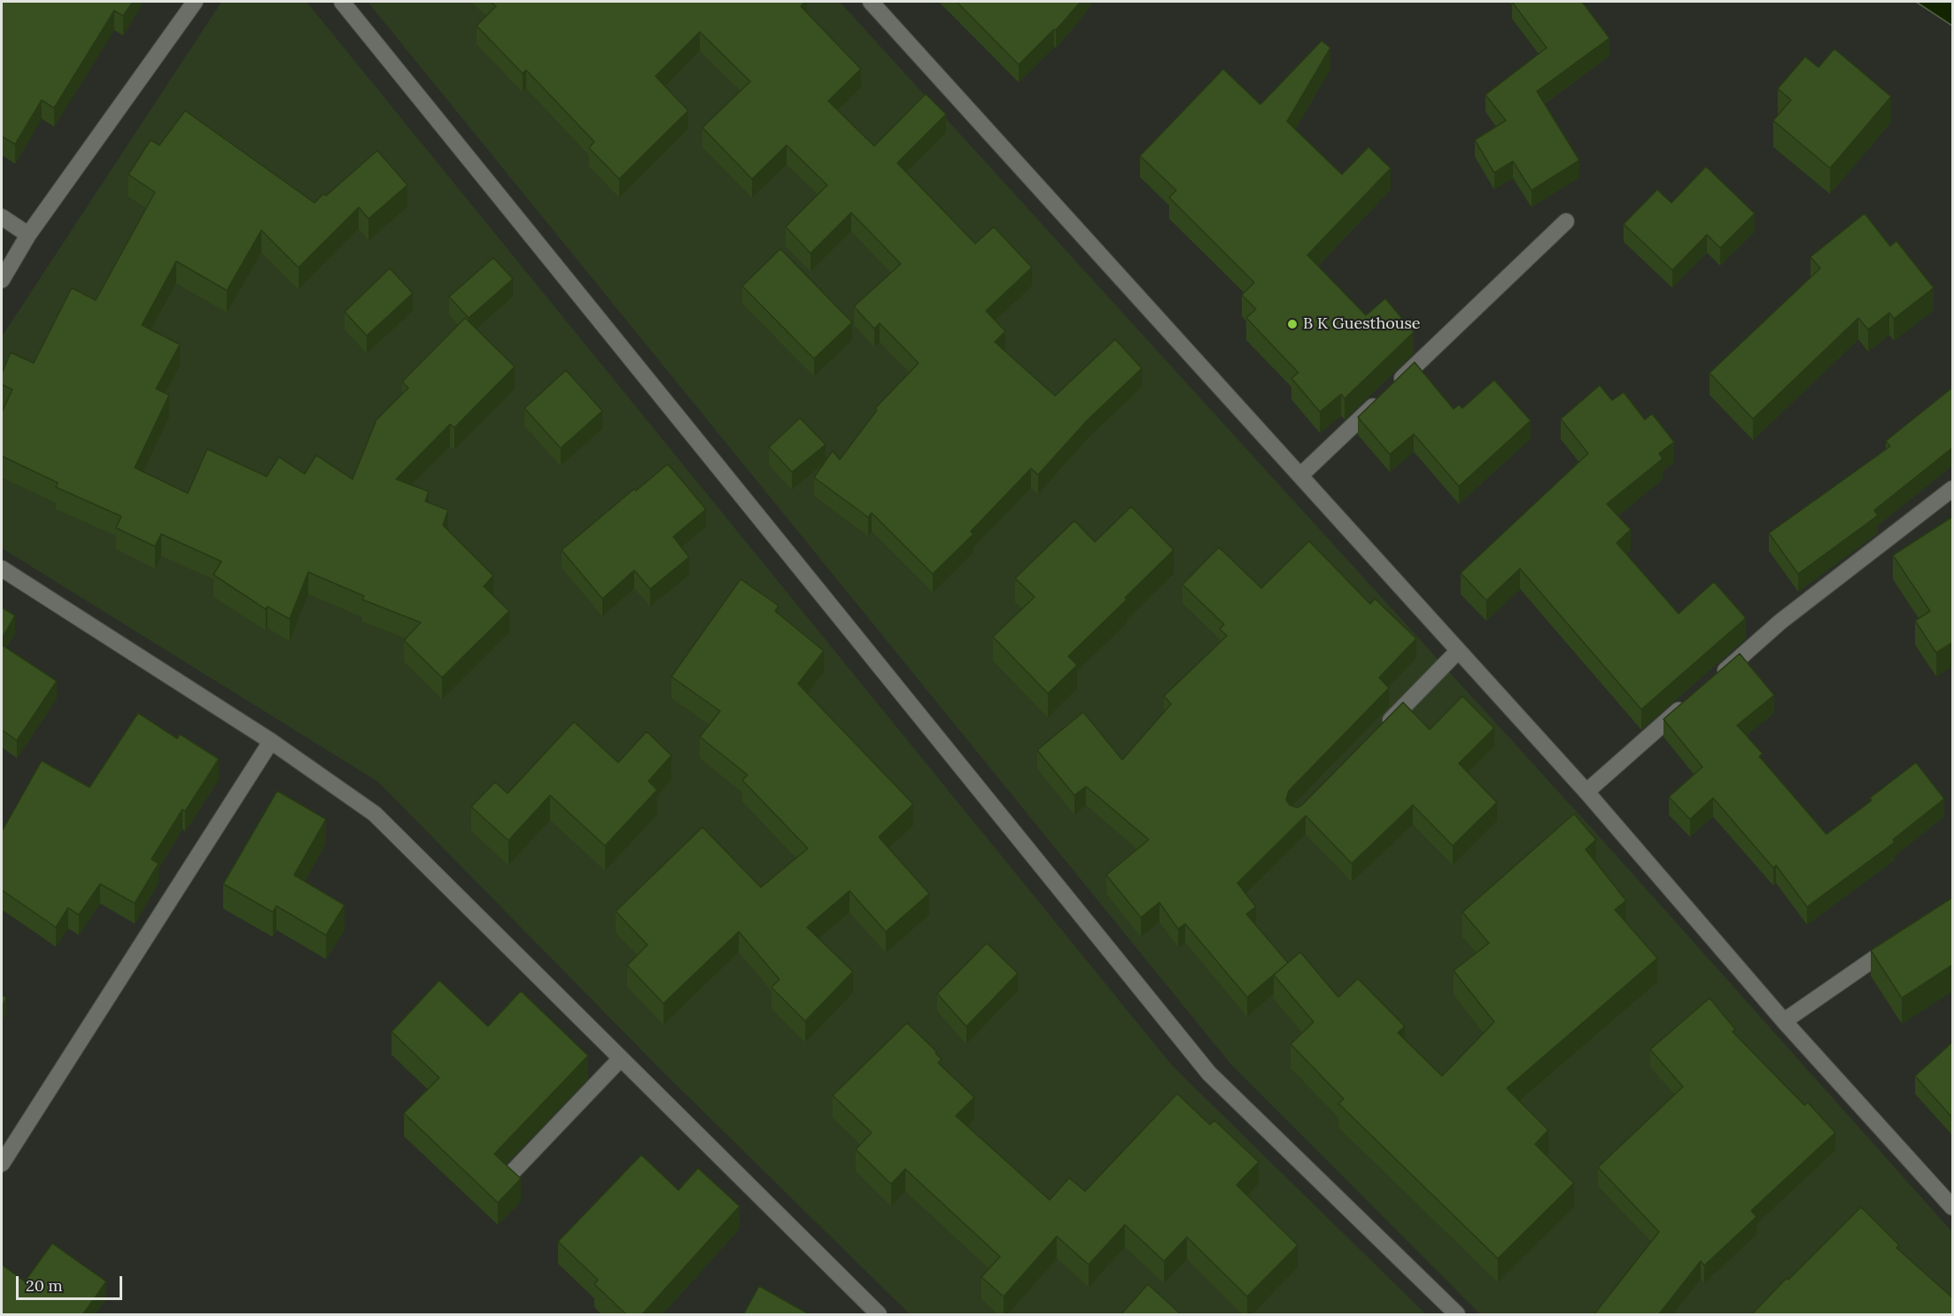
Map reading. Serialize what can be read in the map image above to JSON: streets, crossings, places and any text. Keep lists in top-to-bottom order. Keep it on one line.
{"places":["B K Guesthouse"],"scale_bar":"20 m"}
